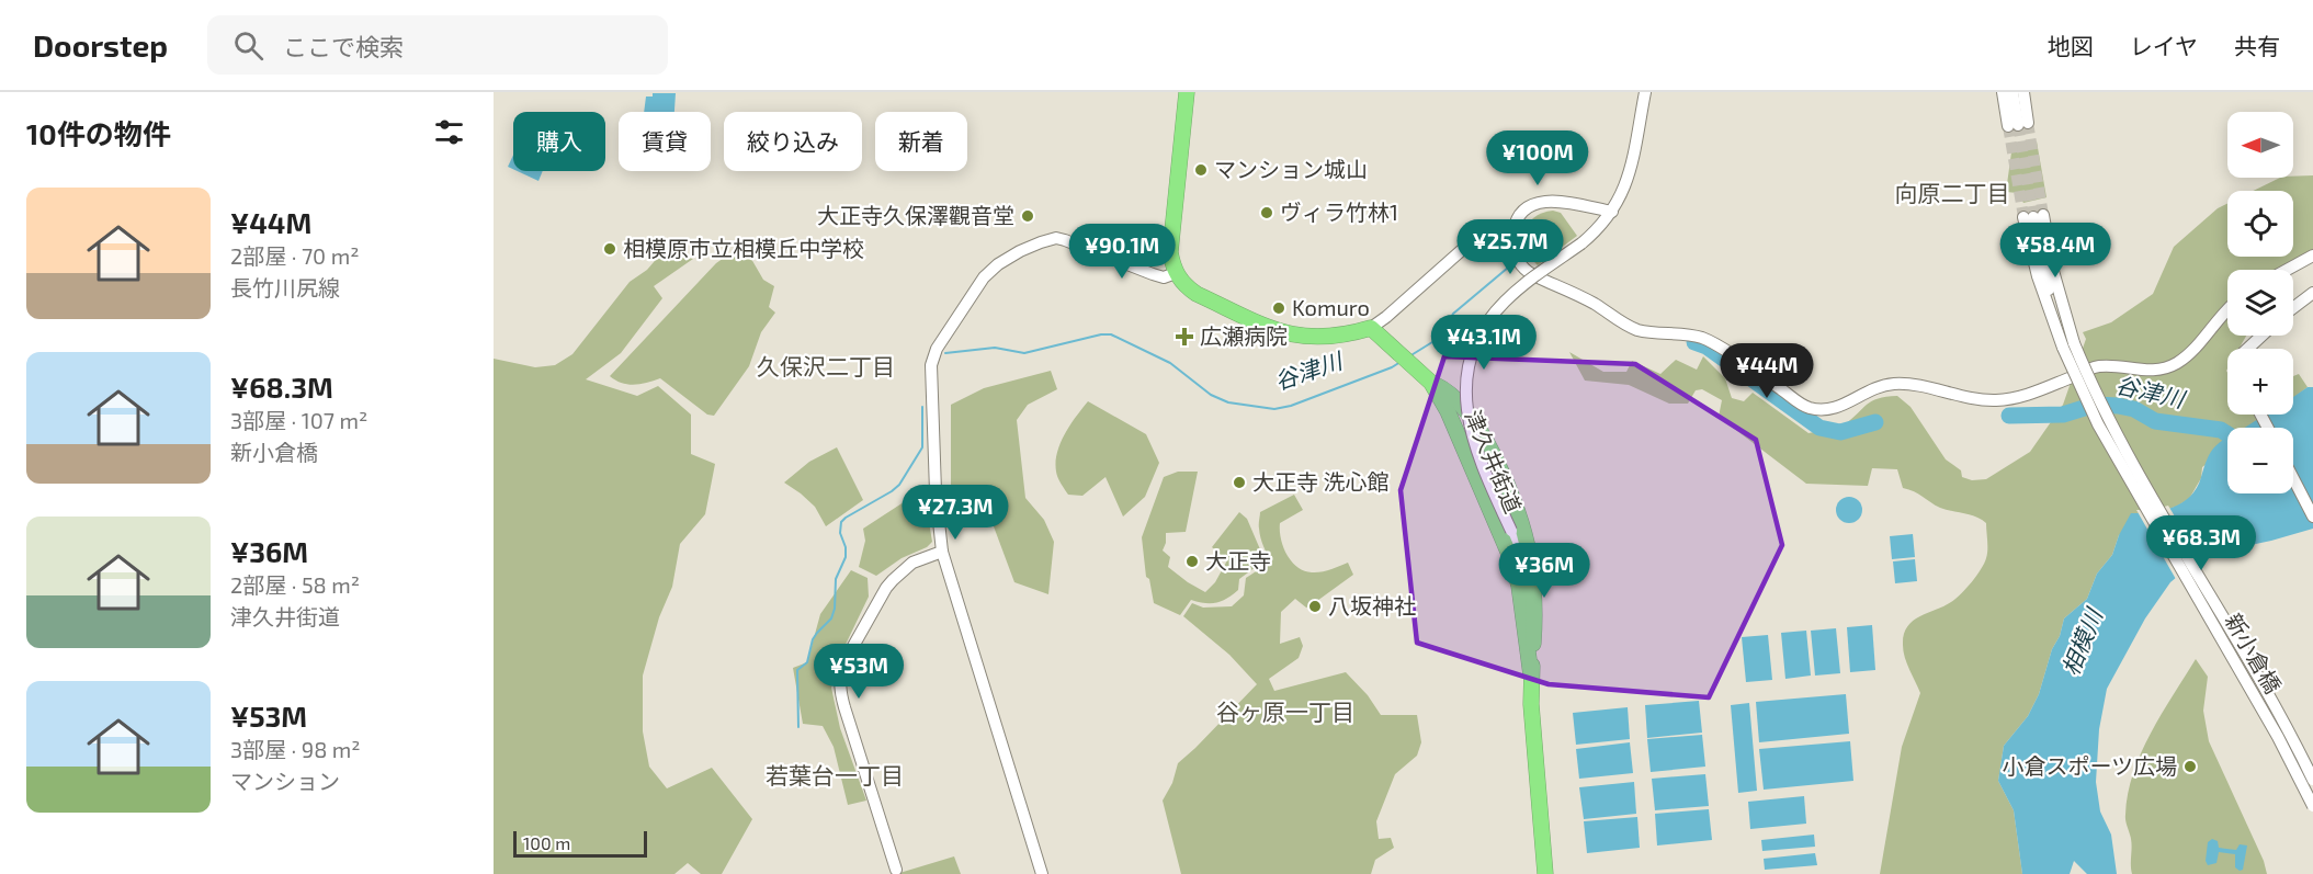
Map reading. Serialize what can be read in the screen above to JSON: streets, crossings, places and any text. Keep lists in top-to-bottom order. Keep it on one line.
{"streets":{"highway":["津久井街道"],"main road":["新小倉橋"]},"districts":["向原二丁目","久保沢二丁目","谷ヶ原一丁目","若葉台一丁目"],"water":["谷津川","相模川"],"places":{"other":["マンション城山","ヴィラ竹林1","大正寺久保澤觀音堂","相模原市立相模丘中学校","Komuro","大正寺 洗心館","大正寺","八坂神社","小倉スポーツ広場"],"health":["広瀬病院"]},"scale_bar":"100 m","north":"left","page":{"header":"Doorstep","search":"ここで検索","nav":["地図","レイヤ","共有"],"heading":"10件の物件","map_buttons":["+","−"],"chip":["購入","賃貸","絞り込み","新着"],"price":["¥100M","¥25.7M","¥58.4M","¥90.1M","¥43.1M","¥44M","¥27.3M","¥68.3M","¥36M","¥53M"],"list":[{"name":"¥44M","note":"2部屋 · 70 m² · 長竹川尻線"},{"name":"¥68.3M","note":"3部屋 · 107 m² · 新小倉橋"},{"name":"¥36M","note":"2部屋 · 58 m² · 津久井街道"},{"name":"¥53M","note":"3部屋 · 98 m² · マンション"}],"scale":"100 m"}}
